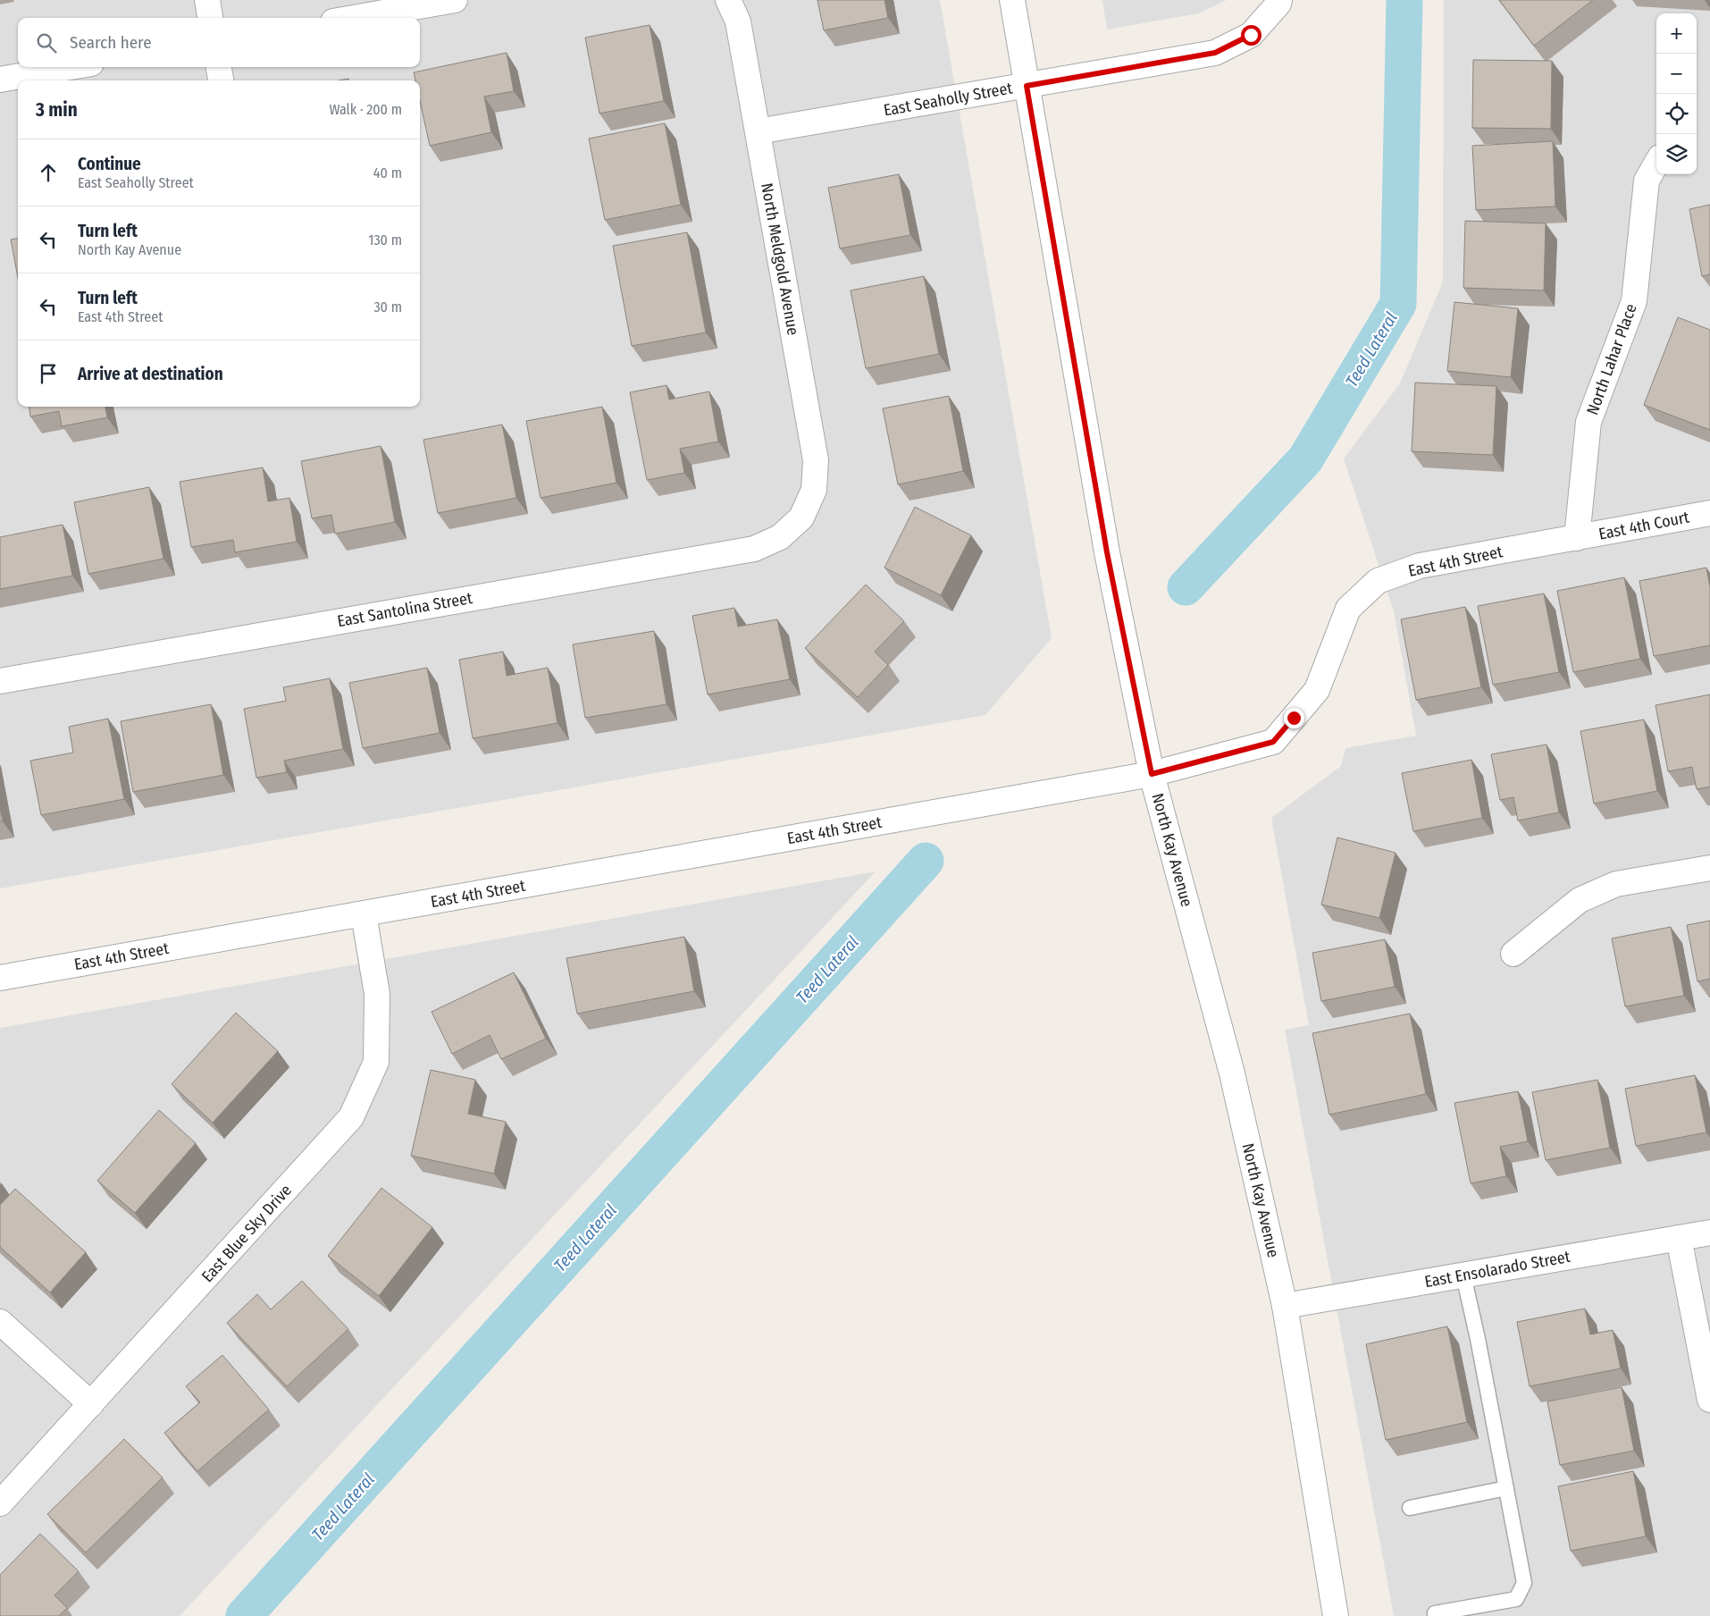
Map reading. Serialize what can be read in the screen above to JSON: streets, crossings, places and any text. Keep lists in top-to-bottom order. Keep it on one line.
{"streets":{"street":["East Seaholly Street","North Meldgold Avenue","North Lahar Place","East 4th Court","East 4th Street","East Santolina Street","North Kay Avenue","East Blue Sky Drive","East Ensolarado Street"]},"crossings":[["East Seaholly Street","North Meldgold Avenue"],["East Seaholly Street","North Kay Avenue"],["North Meldgold Avenue","East Santolina Street"],["North Lahar Place","East 4th Court"],["North Lahar Place","East 4th Street"],["East 4th Court","East 4th Street"],["East 4th Street","North Kay Avenue"],["East 4th Street","East Blue Sky Drive"],["North Kay Avenue","East Ensolarado Street"]],"water":["Teed Lateral"],"page":{"map_buttons":["+","−"],"search":"Search here","heading":["3 min","Walk · 200 m"],"list":[["Continue","East Seaholly Street","40 m"],["Turn left","North Kay Avenue","130 m"],["Turn left","East 4th Street","30 m"],"Arrive at destination"]}}
